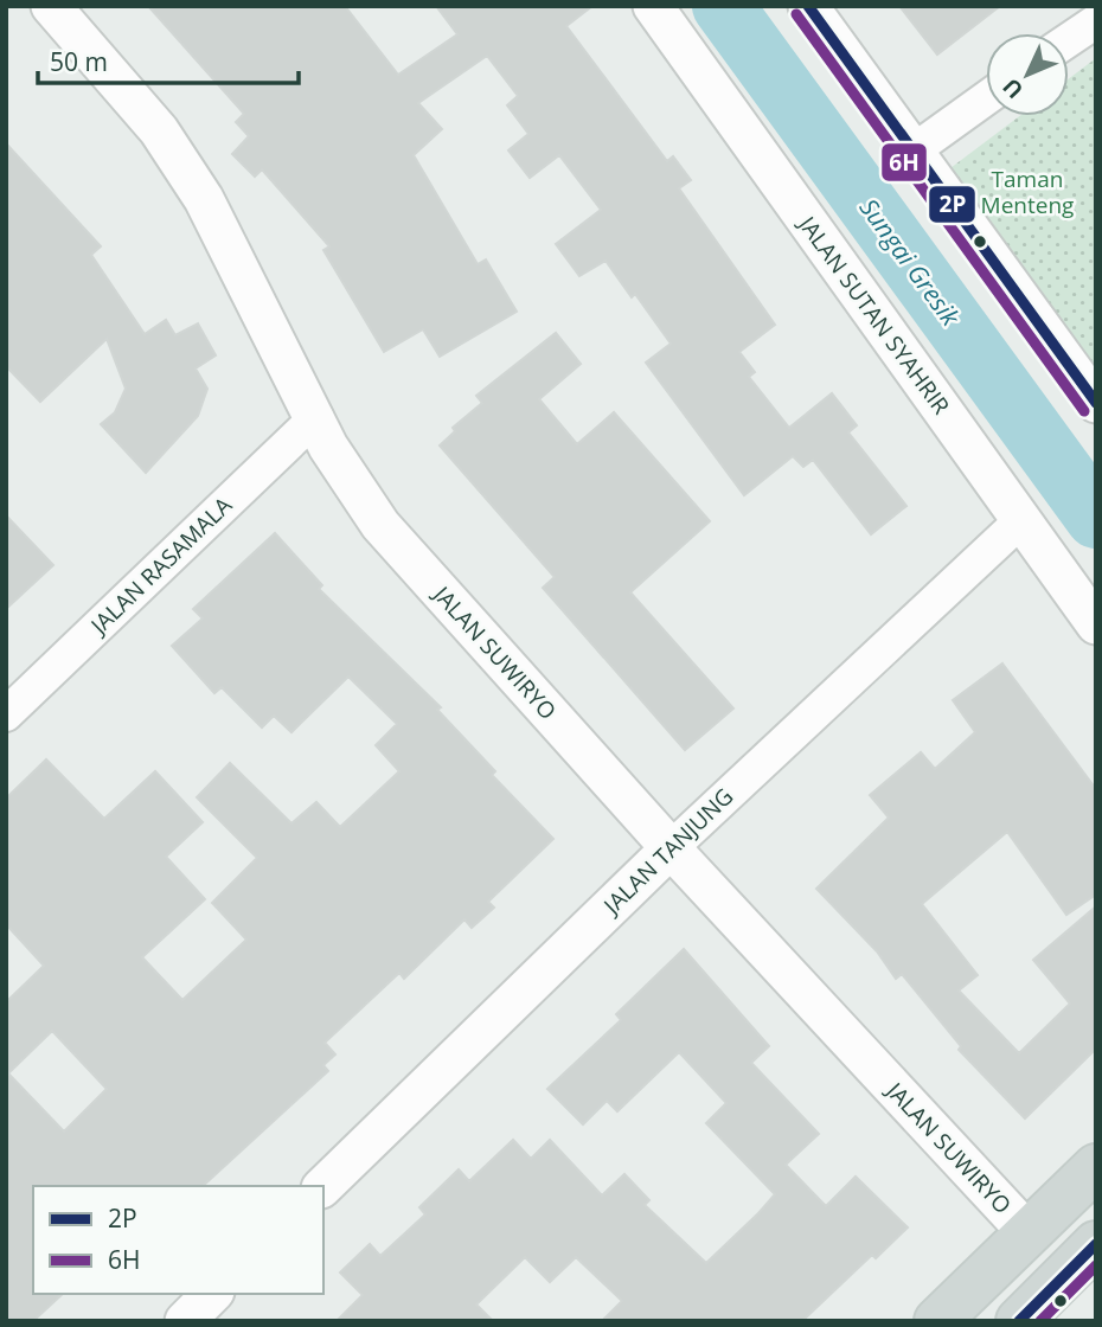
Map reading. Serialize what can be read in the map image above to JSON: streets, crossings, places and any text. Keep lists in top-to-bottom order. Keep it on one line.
{"streets":{"street":["JALAN SUTAN SYAHRIR","JALAN RASAMALA","JALAN SUWIRYO","JALAN TANJUNG"]},"crossings":[["JALAN SUTAN SYAHRIR","JALAN TANJUNG"],["JALAN RASAMALA","JALAN SUWIRYO"],["JALAN SUWIRYO","JALAN TANJUNG"]],"water":["Sungai Gresik"],"parks":["Taman Menteng"],"lines":["transit line 2P","transit line 6H"],"legend":["2P","6H"],"scale_bar":"50 m","north":"bottom left"}
